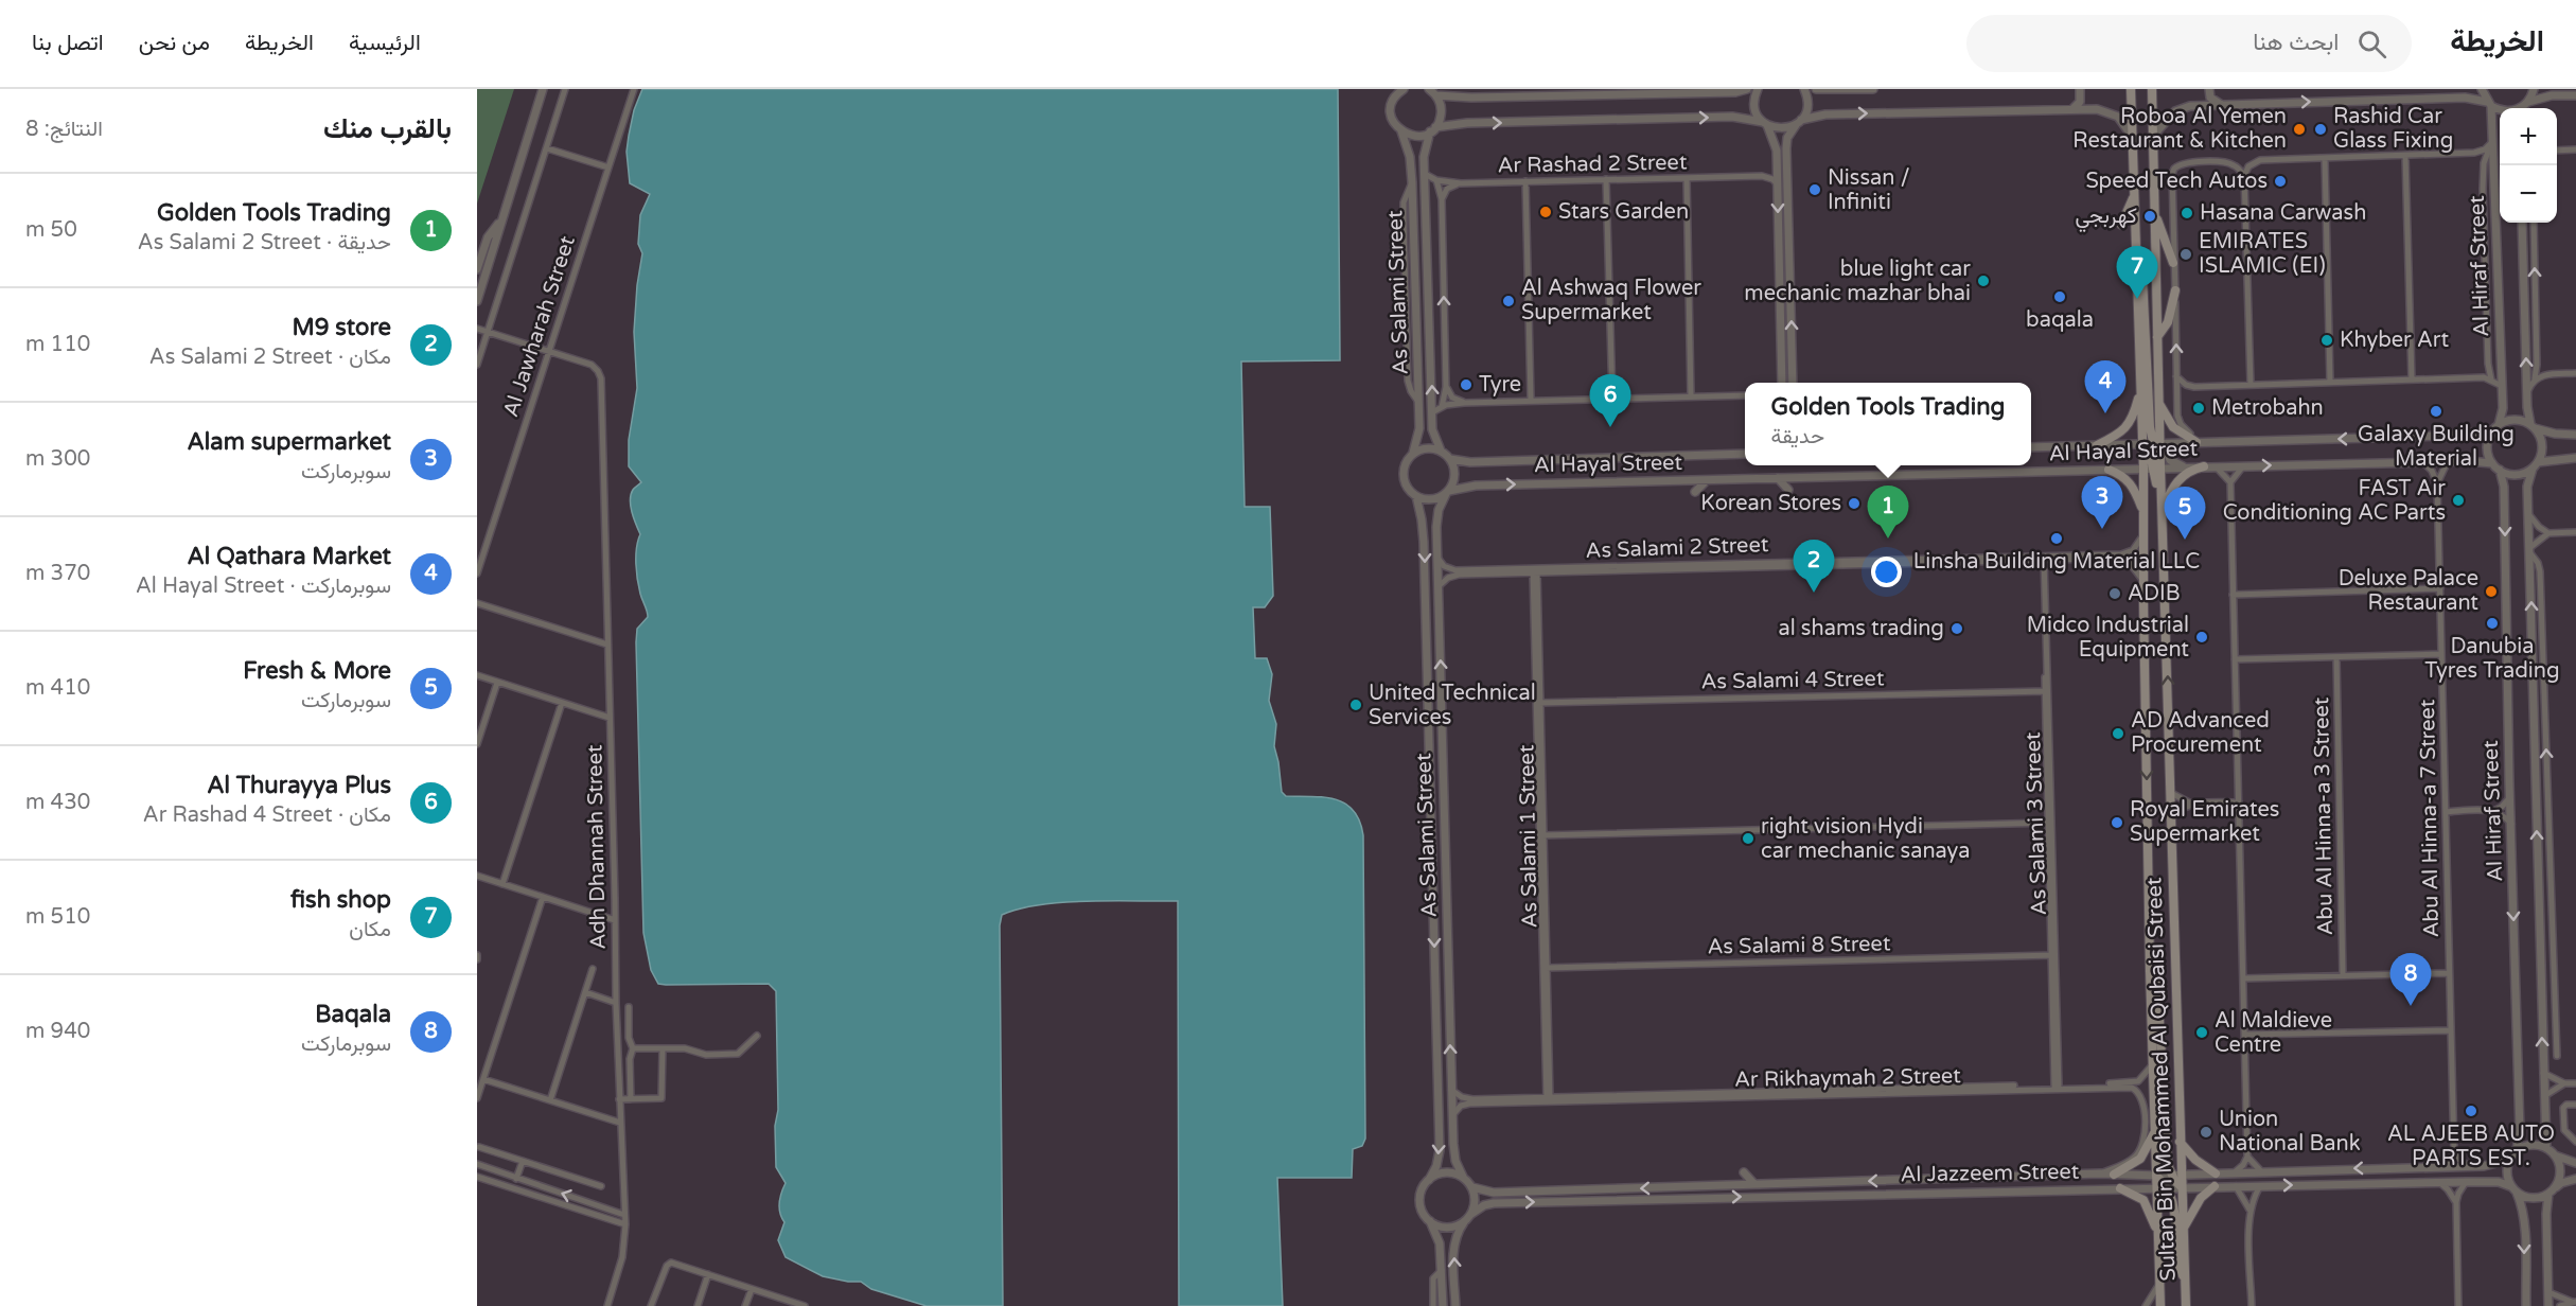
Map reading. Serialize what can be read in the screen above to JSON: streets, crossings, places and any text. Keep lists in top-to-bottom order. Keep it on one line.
{"streets":{"main road":["Sultan Bin Mohammed Al Qubaisi Street"],"street":["Ar Rashad 2 Street","Al Hiraf Street","As Salami Street","Al Jawharah Street","Al Hayal Street","As Salami 2 Street","As Salami 4 Street","Abu Al Hinna-a 3 Street","Abu Al Hinna-a 7 Street","As Salami 3 Street","As Salami 1 Street","Adh Dhannah Street","As Salami 8 Street","Ar Rikhaymah 2 Street","Al Jazzeem Street"]},"crossings":[["Ar Rashad 2 Street","As Salami Street"],["Al Hiraf Street","Al Hayal Street"],["Al Hiraf Street","Al Jazzeem Street"],["As Salami Street","Al Hayal Street"],["As Salami Street","As Salami 2 Street"],["As Salami Street","Ar Rikhaymah 2 Street"],["As Salami Street","Al Jazzeem Street"],["Al Jawharah Street","Adh Dhannah Street"],["Al Hayal Street","Abu Al Hinna-a 7 Street"],["Al Hayal Street","Sultan Bin Mohammed Al Qubaisi Street"],["As Salami 2 Street","As Salami 3 Street"],["As Salami 2 Street","As Salami 1 Street"],["As Salami 2 Street","Sultan Bin Mohammed Al Qubaisi Street"],["As Salami 4 Street","As Salami 3 Street"],["As Salami 4 Street","As Salami 1 Street"],["As Salami 3 Street","As Salami 8 Street"],["As Salami 3 Street","Ar Rikhaymah 2 Street"],["As Salami 1 Street","As Salami 8 Street"],["As Salami 1 Street","Ar Rikhaymah 2 Street"],["Ar Rikhaymah 2 Street","Sultan Bin Mohammed Al Qubaisi Street"],["Ar Rikhaymah 2 Street","Al Jazzeem Street"],["Sultan Bin Mohammed Al Qubaisi Street","Al Jazzeem Street"]],"places":["Roboa Al Yemen Restaurant & Kitchen","Rashid Car Glass Fixing","Speed Tech Autos","Nissan / Infiniti","Stars Garden","Hasana Carwash","كهربجي","EMIRATES ISLAMIC (EI)","blue light car mechanic mazhar bhai","baqala","Al Ashwaq Flower Supermarket","Khyber Art","Tyre","Metrobahn","Galaxy Building Material","FAST Air Conditioning AC Parts","Korean Stores","Linsha Building Material LLC","Deluxe Palace Restaurant","ADIB","Danubia Tyres Trading","al shams trading","Midco Industrial Equipment","United Technical Services","AD Advanced Procurement","Royal Emirates Supermarket","right vision Hydi car mechanic sanaya","Al Maldieve Centre","AL AJEEB AUTO PARTS EST.","Union National Bank"],"page":{"header":"الخريطة","search":"ابحث هنا","nav":["الرئيسية","الخريطة","من نحن","اتصل بنا"],"heading":["بالقرب منك","النتائج: 8"],"map_buttons":["+","−"],"list":[{"mark":"1","name":"Golden Tools Trading","note":"حديقة · As Salami 2 Street","value":"50 m"},{"mark":"2","name":"M9 store","note":"مكان · As Salami 2 Street","value":"110 m"},{"mark":"3","name":"Alam supermarket","note":"سوبرماركت","value":"300 m"},{"mark":"4","name":"Al Qathara Market","note":"سوبرماركت · Al Hayal Street","value":"370 m"},{"mark":"5","name":"Fresh & More","note":"سوبرماركت","value":"410 m"},{"mark":"6","name":"Al Thurayya Plus","note":"مكان · Ar Rashad 4 Street","value":"430 m"},{"mark":"7","name":"fish shop","note":"مكان","value":"510 m"},{"mark":"8","name":"Baqala","note":"سوبرماركت","value":"940 m"}],"pins":["7","4","6","3","1","5","2","8"],"popup":["Golden Tools Trading","حديقة"]}}
